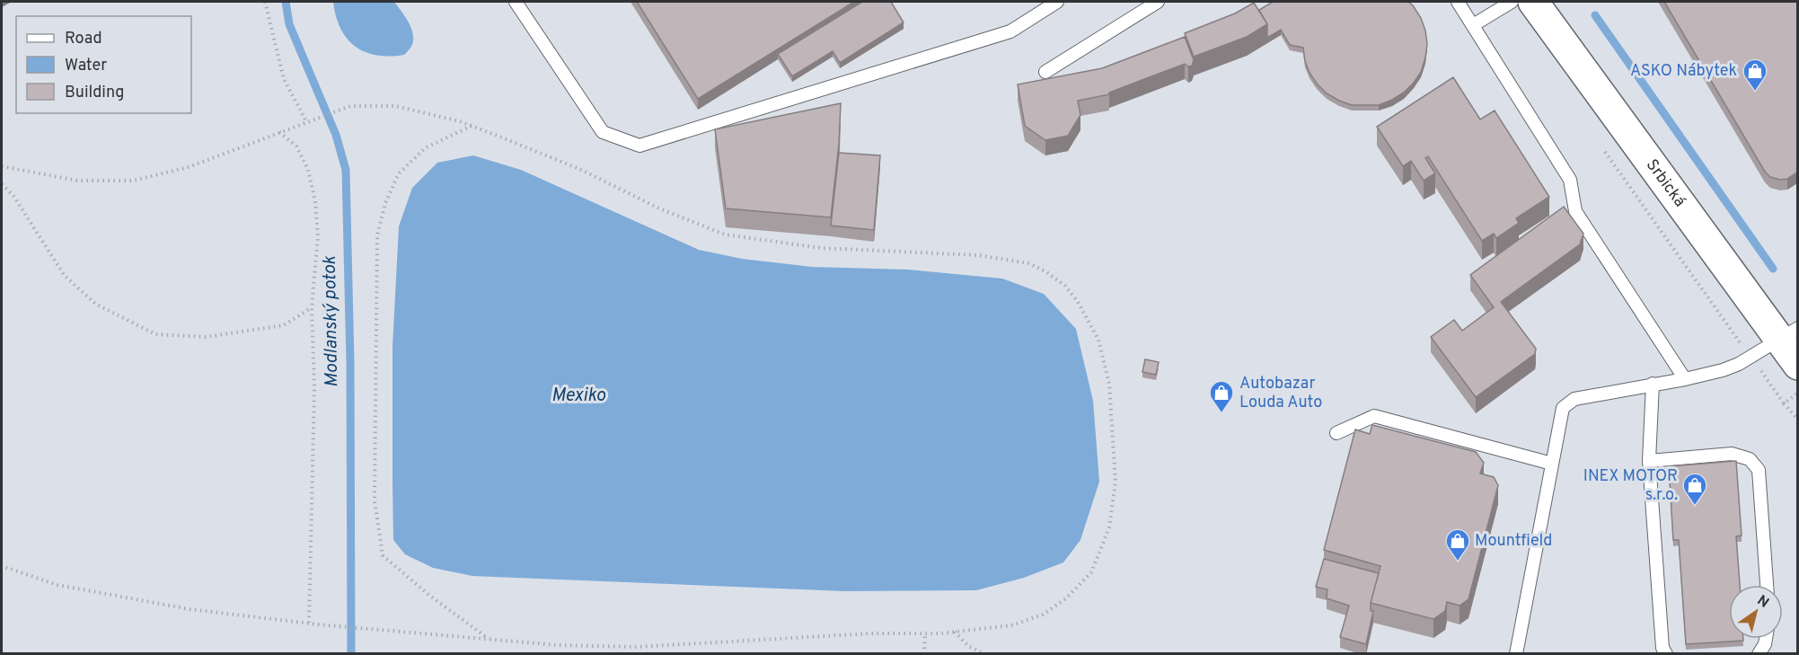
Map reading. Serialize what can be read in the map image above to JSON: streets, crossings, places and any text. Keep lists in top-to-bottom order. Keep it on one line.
{"streets":{"street":["Srbická"]},"water":["Modlanský potok","Mexiko"],"places":{"shop":["ASKO Nábytek","Autobazar Louda Auto","INEX MOTOR s.r.o.","Mountfield"]},"legend":["Road","Water","Building"],"north":"top right"}
